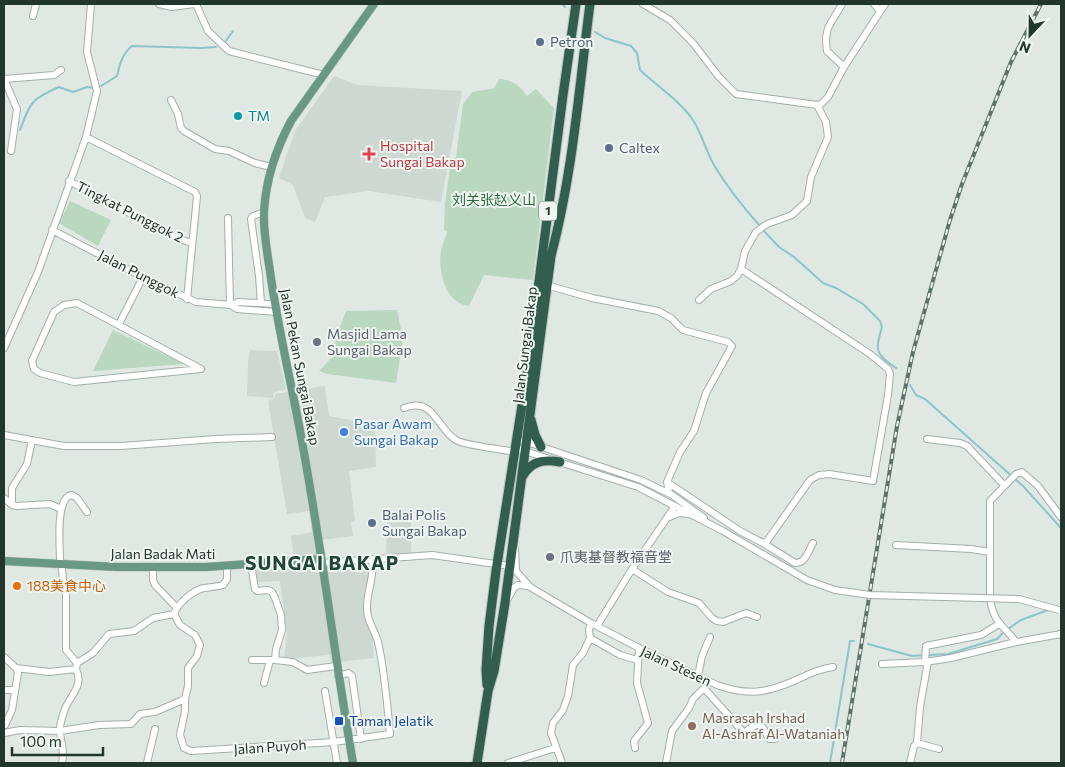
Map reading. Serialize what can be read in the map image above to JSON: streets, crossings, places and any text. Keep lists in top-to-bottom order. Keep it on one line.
{"streets":{"highway":["1","Jalan Sungai Bakap"],"main road":["Jalan Pekan Sungai Bakap","Jalan Badak Mati"],"street":["Tingkat Punggok 2","Jalan Punggok","Jalan Stesen","Jalan Puyoh"]},"crossings":[["Jalan Punggok","Jalan Pekan Sungai Bakap"],["Jalan Sungai Bakap","Jalan Badak Mati"],["Jalan Sungai Bakap","Jalan Stesen"],["Jalan Pekan Sungai Bakap","Jalan Badak Mati"],["Jalan Pekan Sungai Bakap","Jalan Puyoh"],["Jalan Badak Mati","Jalan Puyoh"]],"districts":["SUNGAI BAKAP"],"parks":["刘关张赵义山"],"places":{"other":["Petron","TM","Caltex","Masjid Lama Sungai Bakap","Pasar Awam Sungai Bakap","Balai Polis Sungai Bakap","爪夷基督教福音堂","188美食中心","Masrasah Irshad Al-Ashraf Al-Wataniah"],"health":["Hospital Sungai Bakap"],"transit":["Taman Jelatik"]},"scale_bar":"100 m","north":"bottom"}
